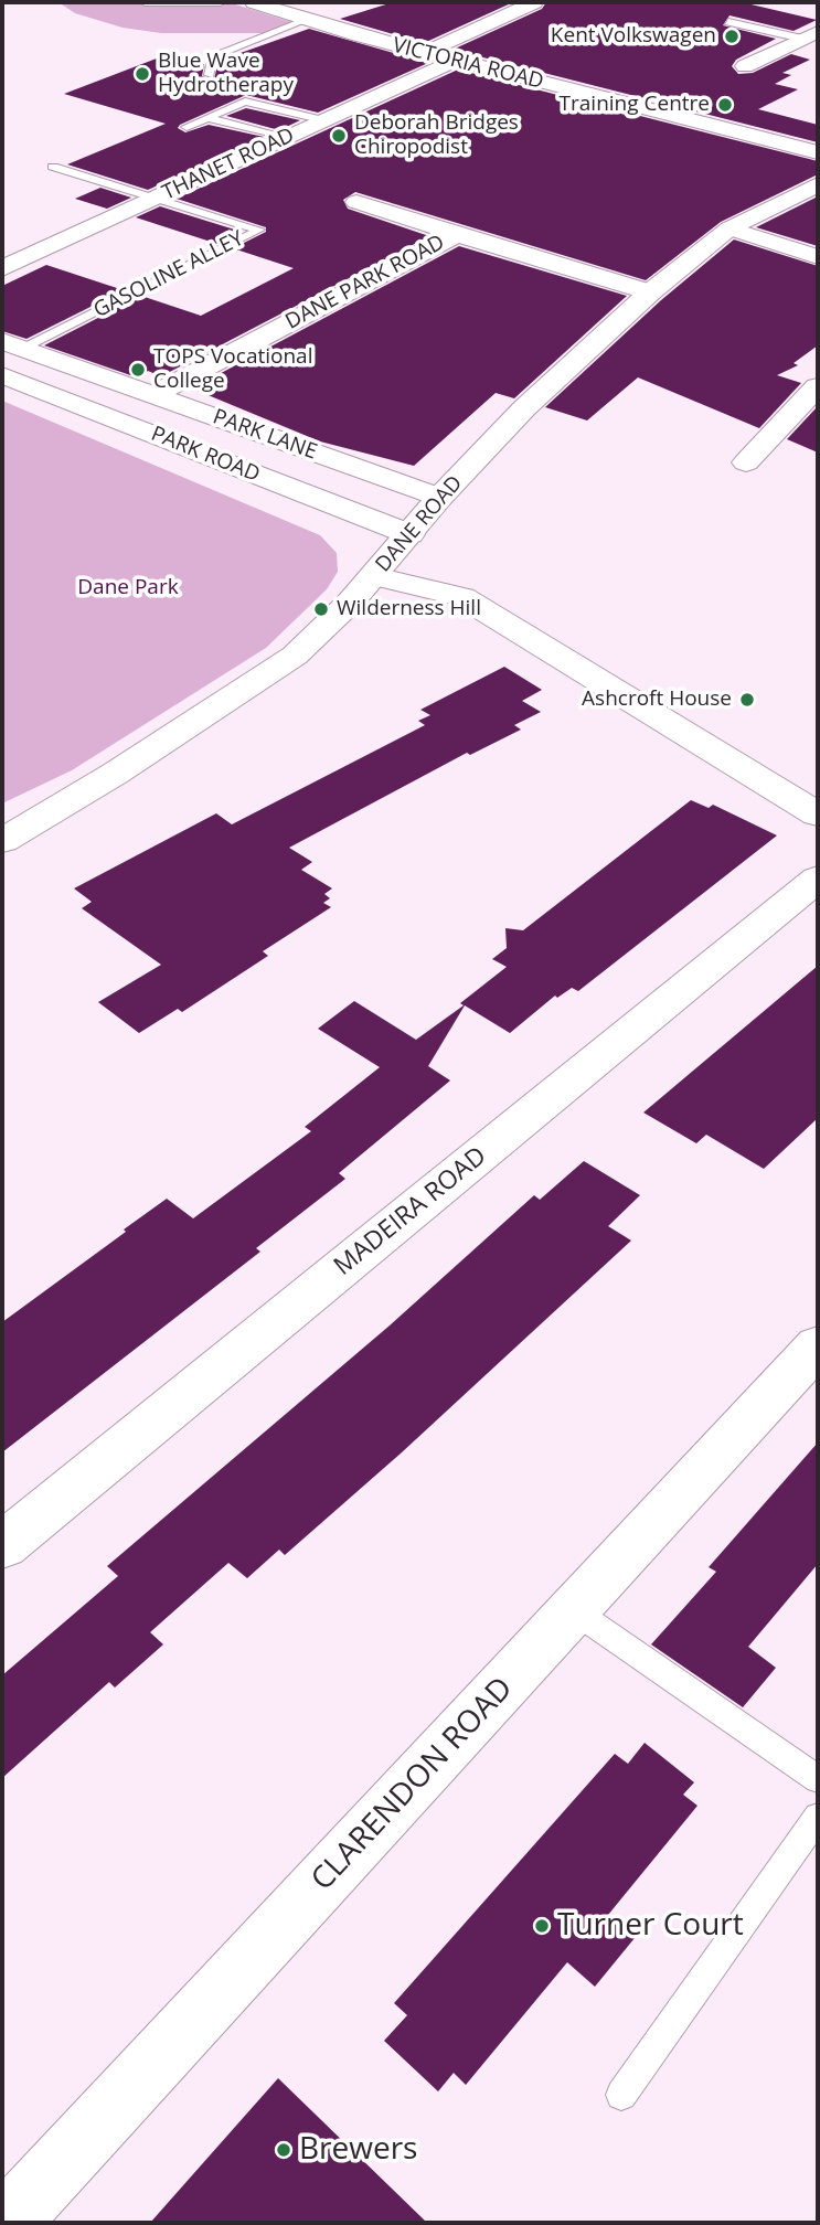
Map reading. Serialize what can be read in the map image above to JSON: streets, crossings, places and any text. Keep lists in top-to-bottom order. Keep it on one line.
{"streets":{"street":["VICTORIA ROAD","THANET ROAD","DANE PARK ROAD","PARK LANE","PARK ROAD","DANE ROAD","MADEIRA ROAD","CLARENDON ROAD"],"lane":["GASOLINE ALLEY"]},"crossings":[["VICTORIA ROAD","THANET ROAD"],["THANET ROAD","GASOLINE ALLEY"],["GASOLINE ALLEY","PARK LANE"],["DANE PARK ROAD","PARK LANE"],["PARK LANE","DANE ROAD"],["PARK ROAD","DANE ROAD"]],"parks":["Dane Park"],"places":["Kent Volkswagen","Blue Wave Hydrotherapy","Training Centre","Deborah Bridges Chiropodist","TOPS Vocational College","Wilderness Hill","Ashcroft House","Turner Court","Brewers"]}
